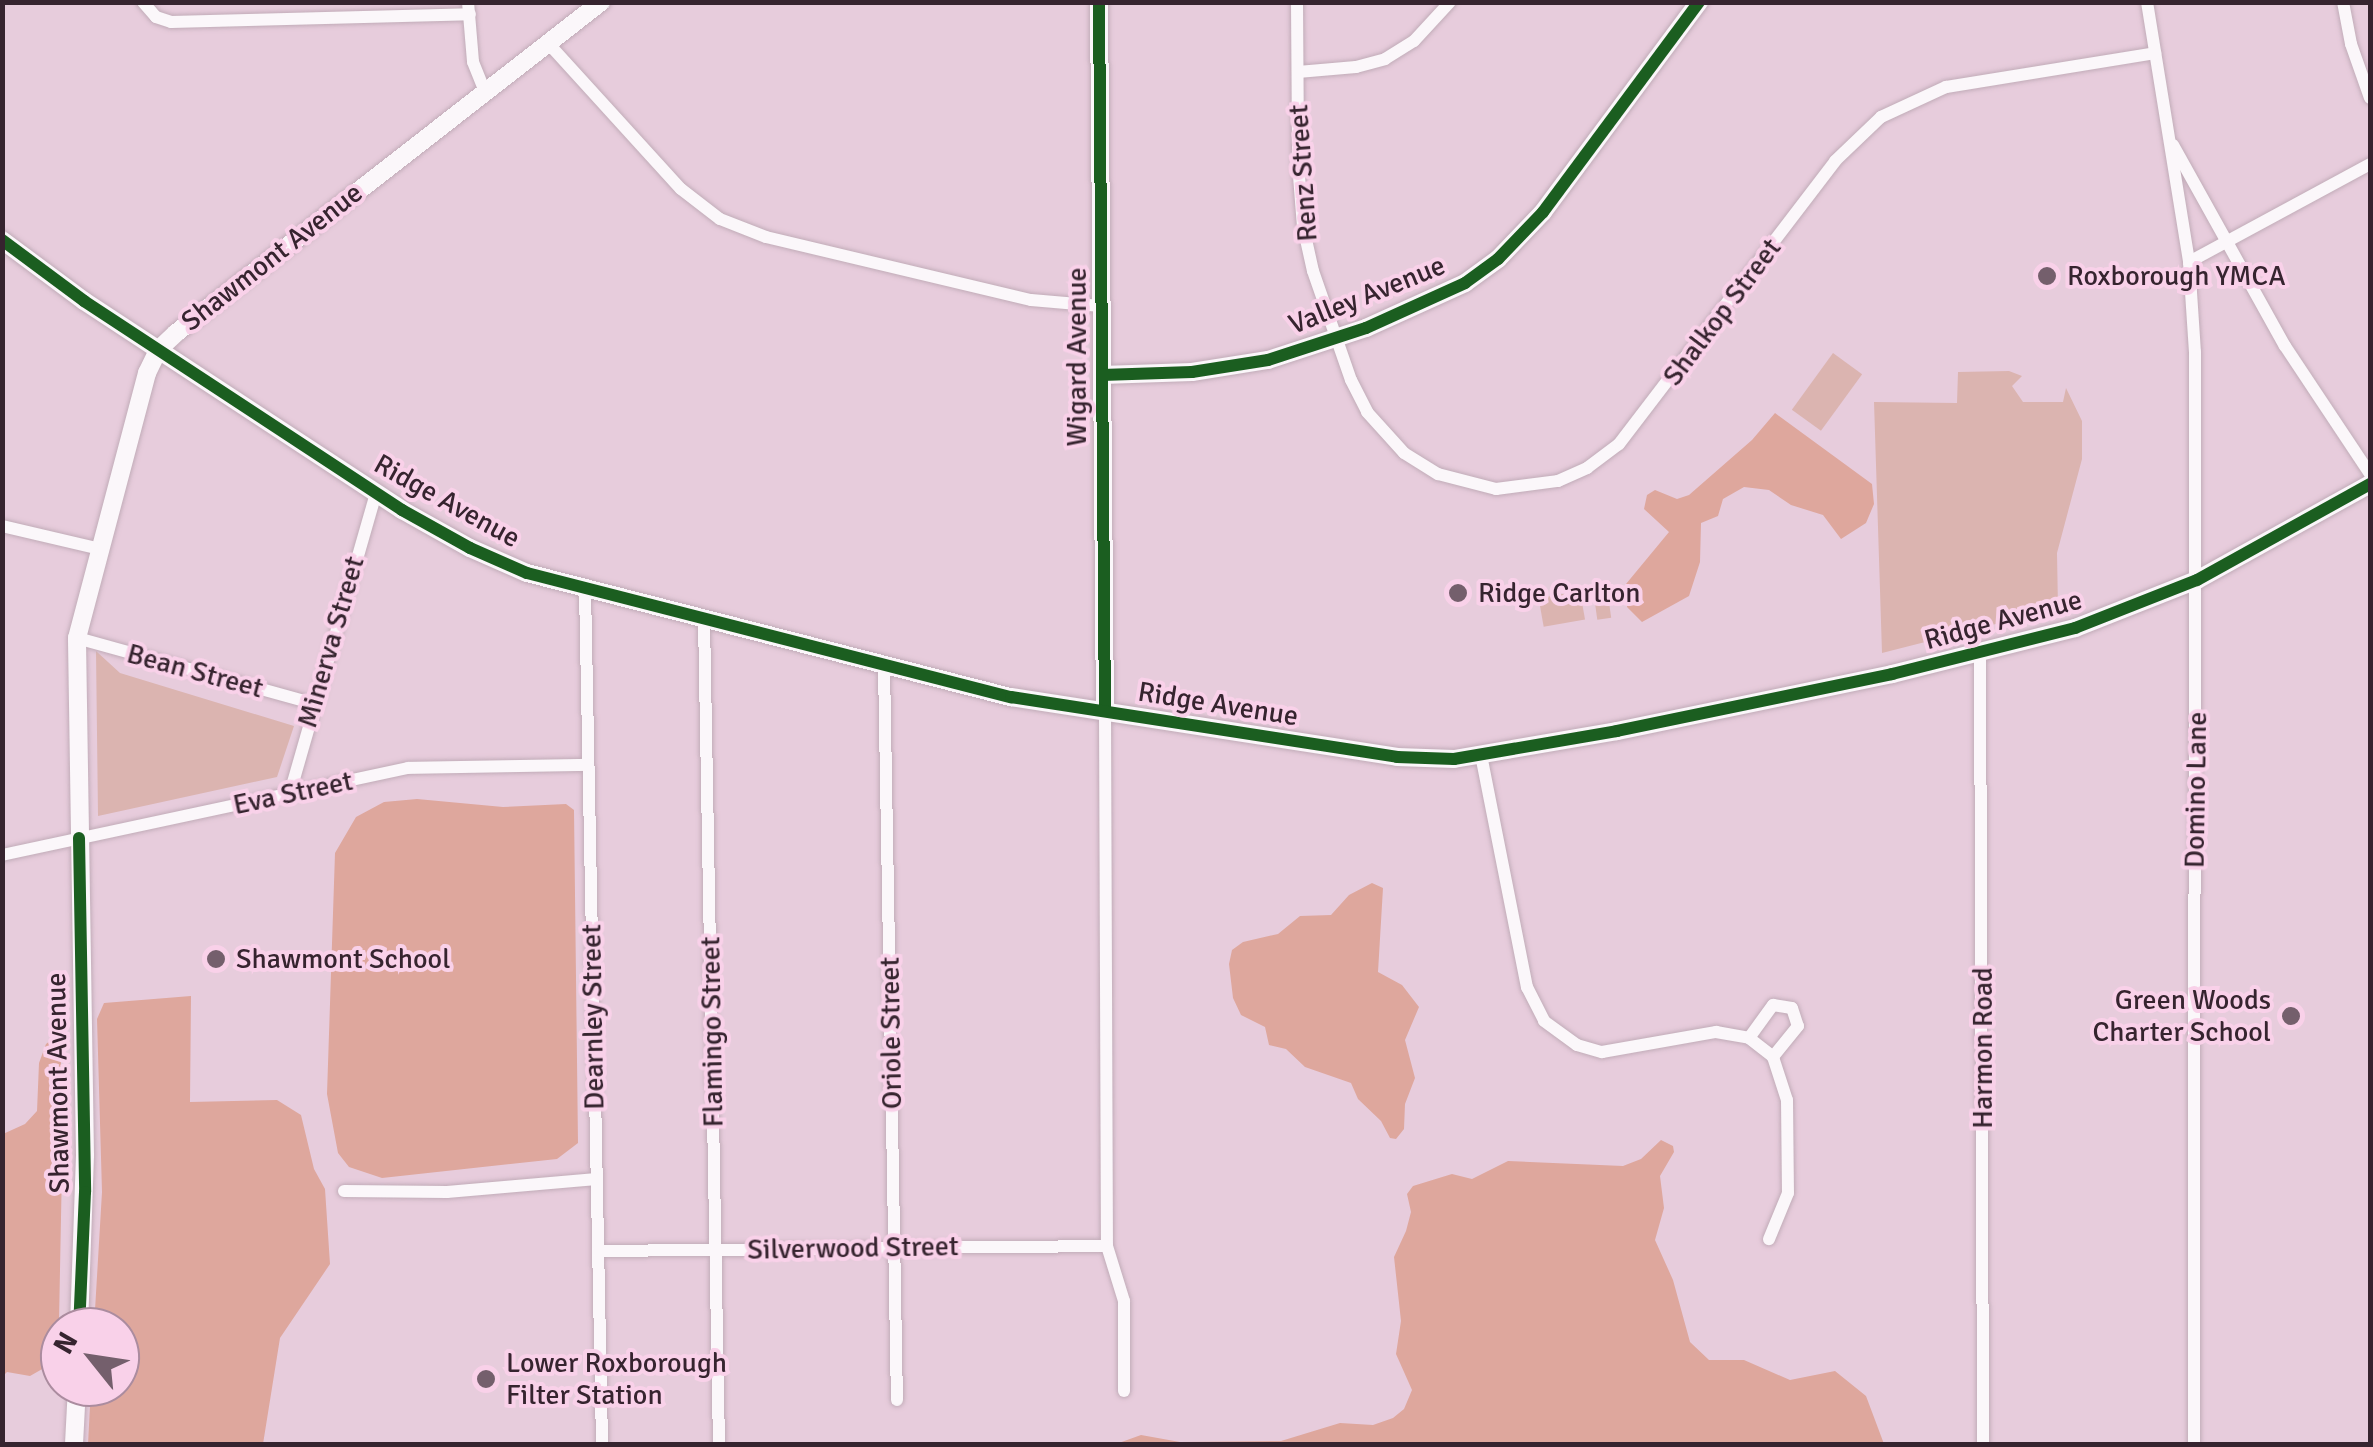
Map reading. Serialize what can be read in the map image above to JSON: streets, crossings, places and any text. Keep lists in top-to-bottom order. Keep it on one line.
{"streets":{"main road":["Shawmont Avenue","Valley Avenue","Wigard Avenue","Ridge Avenue"],"street":["Renz Street","Shalkop Street","Minerva Street","Bean Street","Domino Lane","Eva Street","Dearnley Street","Flamingo Street","Oriole Street","Harmon Road","Silverwood Street"]},"crossings":[["Renz Street","Valley Avenue"],["Renz Street","Shalkop Street"],["Shawmont Avenue","Ridge Avenue"],["Shawmont Avenue","Bean Street"],["Shawmont Avenue","Eva Street"],["Valley Avenue","Shalkop Street"],["Valley Avenue","Wigard Avenue"],["Shalkop Street","Domino Lane"],["Wigard Avenue","Ridge Avenue"],["Wigard Avenue","Silverwood Street"],["Ridge Avenue","Minerva Street"],["Ridge Avenue","Domino Lane"],["Ridge Avenue","Dearnley Street"],["Ridge Avenue","Flamingo Street"],["Ridge Avenue","Oriole Street"],["Ridge Avenue","Harmon Road"],["Minerva Street","Bean Street"],["Minerva Street","Eva Street"],["Eva Street","Dearnley Street"],["Dearnley Street","Silverwood Street"],["Flamingo Street","Silverwood Street"],["Oriole Street","Silverwood Street"]],"places":["Roxborough YMCA","Ridge Carlton","Shawmont School","Green Woods Charter School","Lower Roxborough Filter Station"],"north":"top left"}
